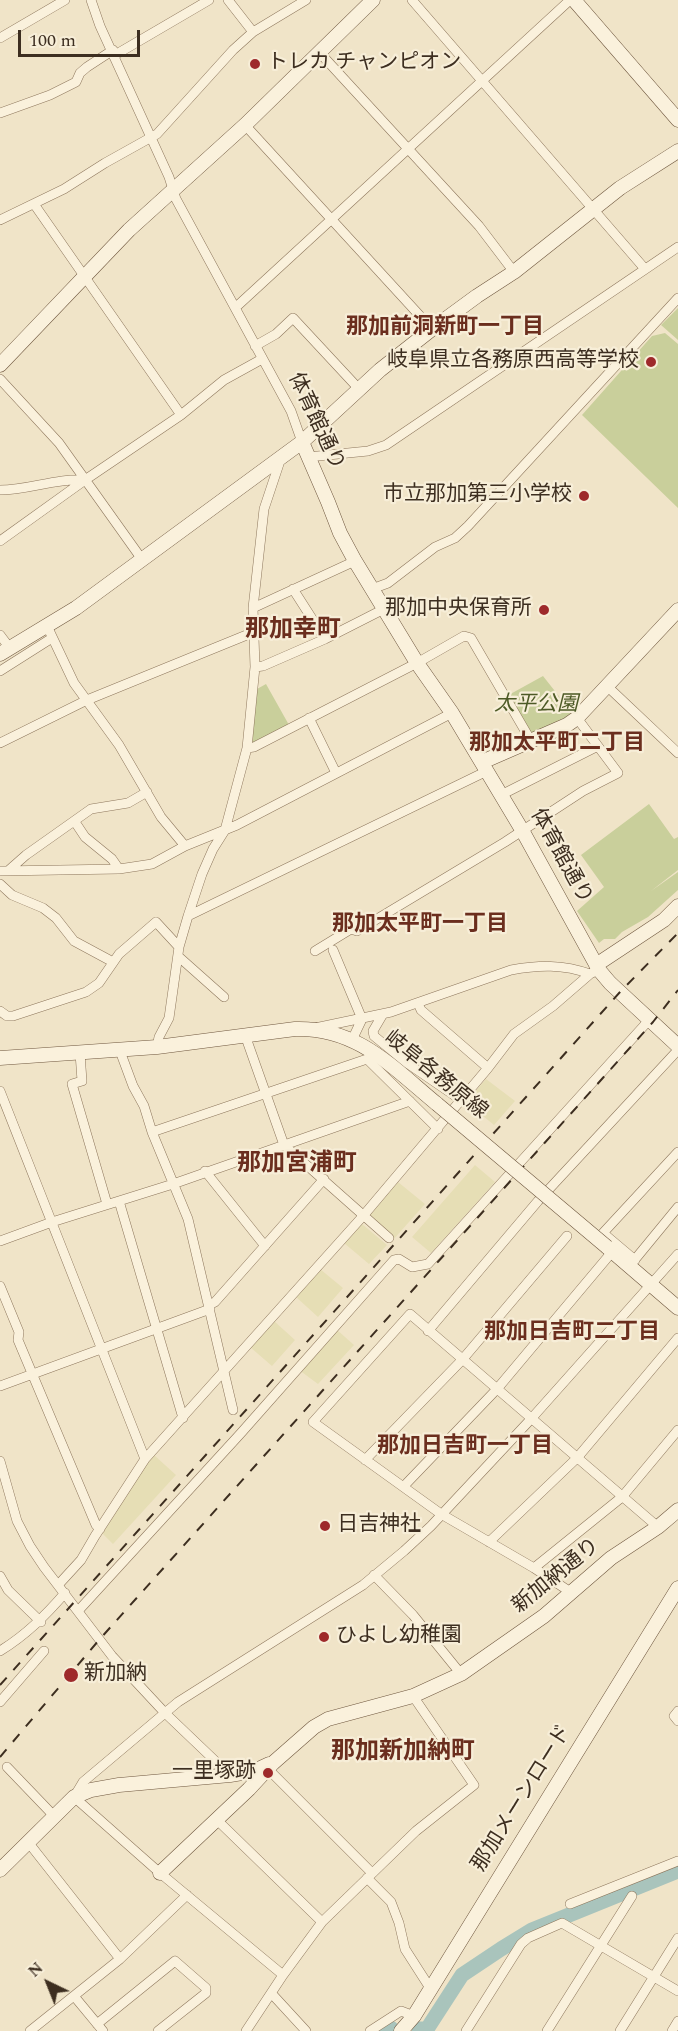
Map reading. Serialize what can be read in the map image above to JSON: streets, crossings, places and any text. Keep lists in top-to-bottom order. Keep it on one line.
{"streets":{"street":["体育館通り","岐阜各務原線","新加納通り","那加メーンロード"]},"districts":["那加前洞新町一丁目","那加幸町","那加太平町二丁目","那加太平町一丁目","那加宮浦町","那加日吉町二丁目","那加日吉町一丁目","那加新加納町"],"parks":["太平公園"],"places":["トレカ チャンピオン","岐阜県立各務原西高等学校","市立那加第三小学校","那加中央保育所","日吉神社","ひよし幼稚園","新加納","一里塚跡"],"scale_bar":"100 m","north":"top left"}
